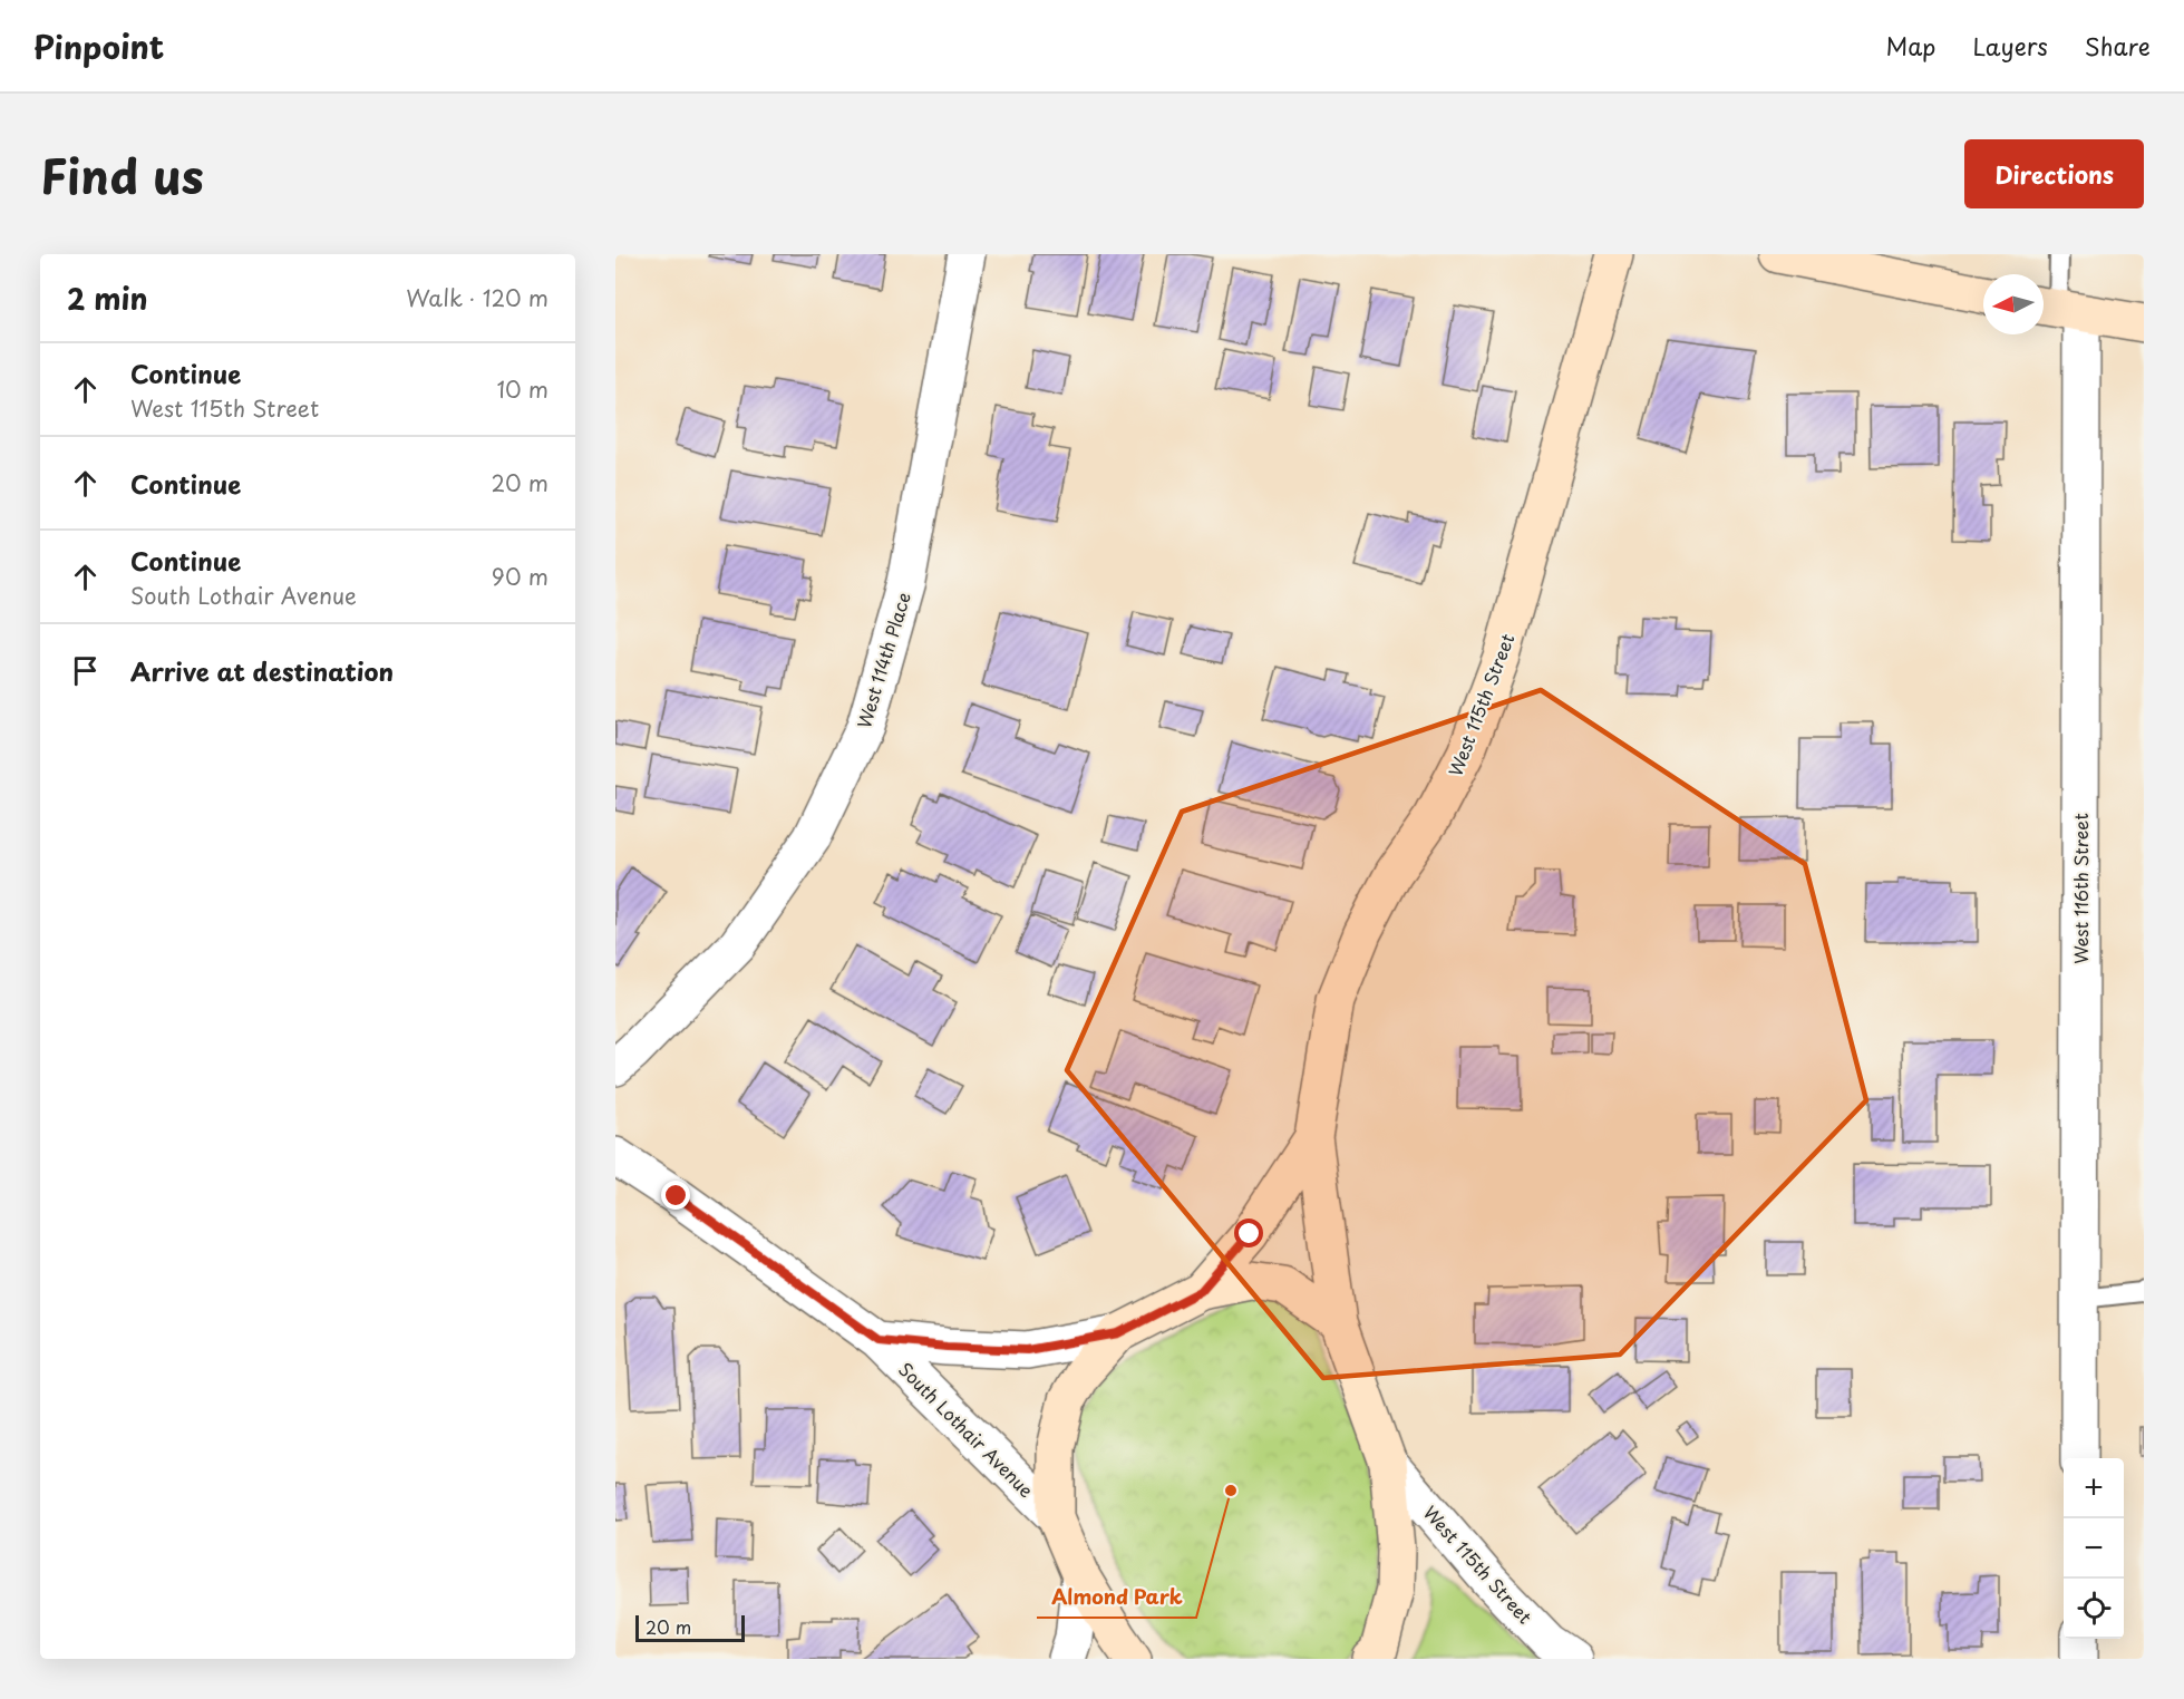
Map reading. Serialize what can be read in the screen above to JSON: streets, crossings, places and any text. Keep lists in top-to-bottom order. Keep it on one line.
{"streets":{"street":["West 114th Place","West 115th Street","West 116th Street","South Lothair Avenue"]},"places":["Almond Park"],"scale_bar":"20 m","north":"left","page":{"header":"Pinpoint","nav":["Map","Layers","Share"],"title":"Find us","buttons":"Directions","heading":["2 min","Walk · 120 m"],"list":[["Continue","West 115th Street","10 m"],["Continue","20 m"],["Continue","South Lothair Avenue","90 m"],"Arrive at destination"],"map_buttons":["+","−"],"scale":"20 m"}}
